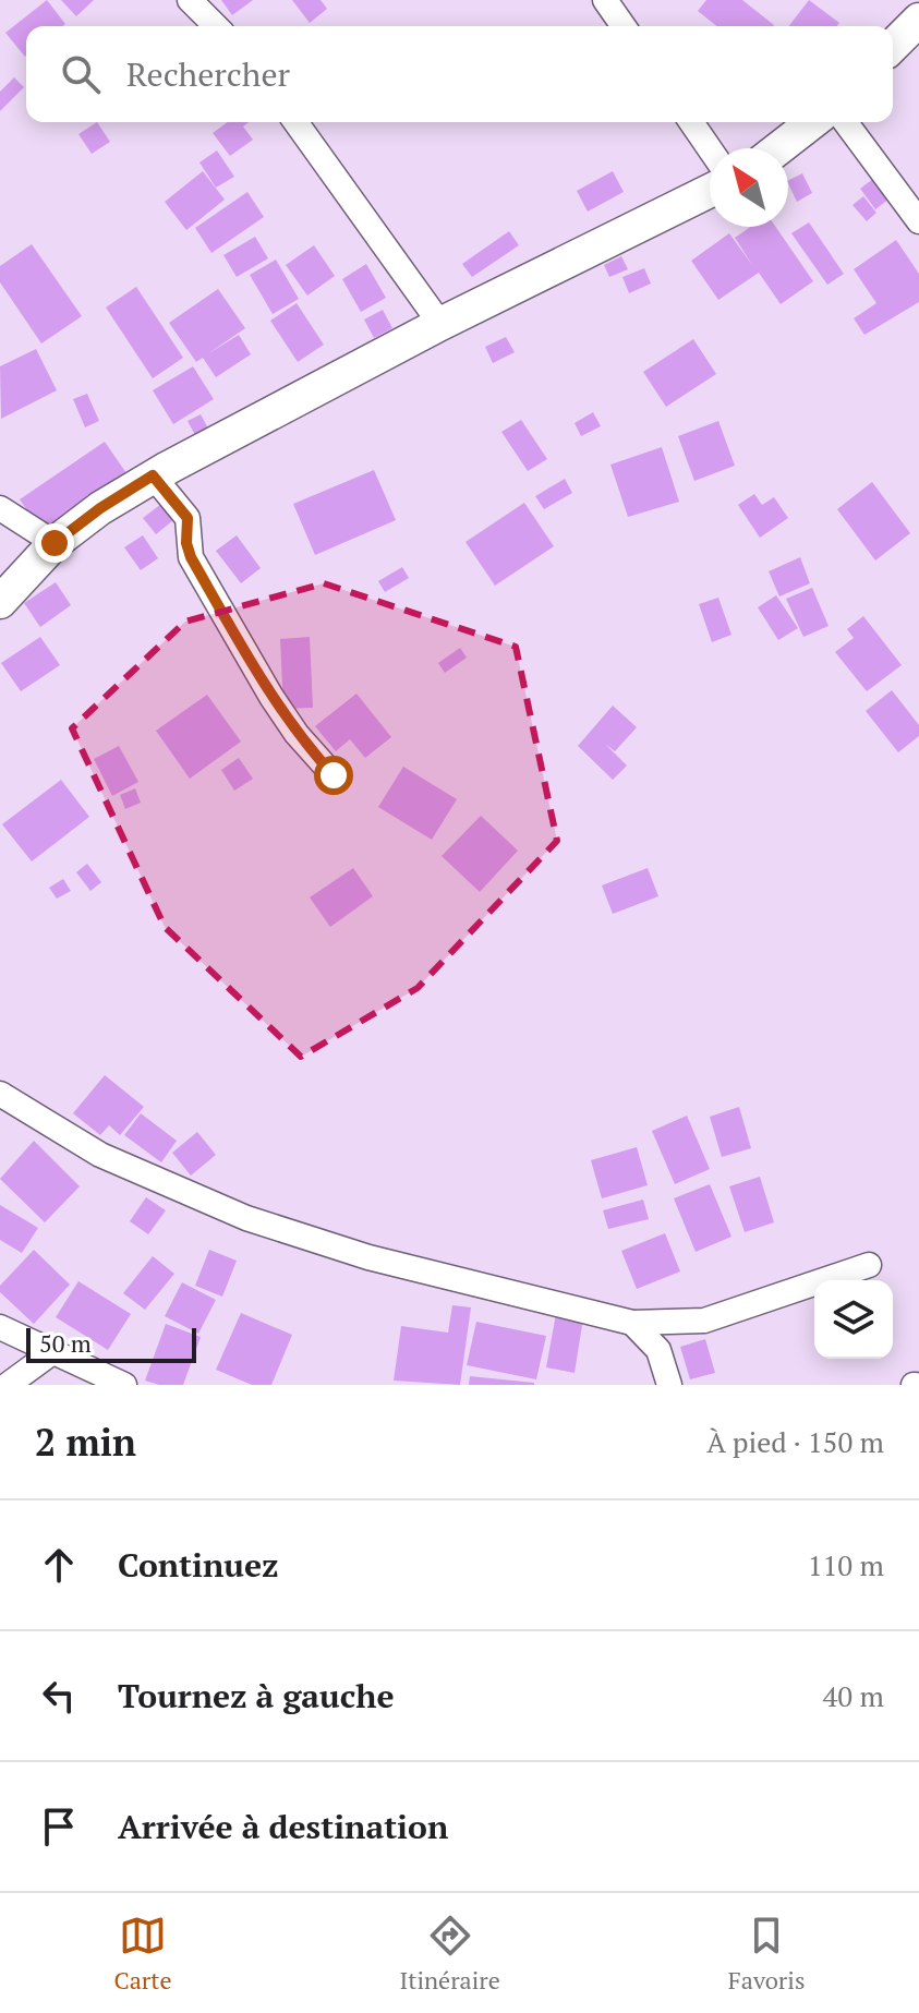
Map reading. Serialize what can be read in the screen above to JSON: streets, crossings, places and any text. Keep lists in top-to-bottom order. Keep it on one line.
{"scale_bar":"50 m","north":"top left","page":{"search":"Rechercher","scale":"50 m","heading":["2 min","À pied · 150 m"],"list":[["Continuez","110 m"],["Tournez à gauche","40 m"],"Arrivée à destination"],"nav":["Carte","Itinéraire","Favoris"]}}
